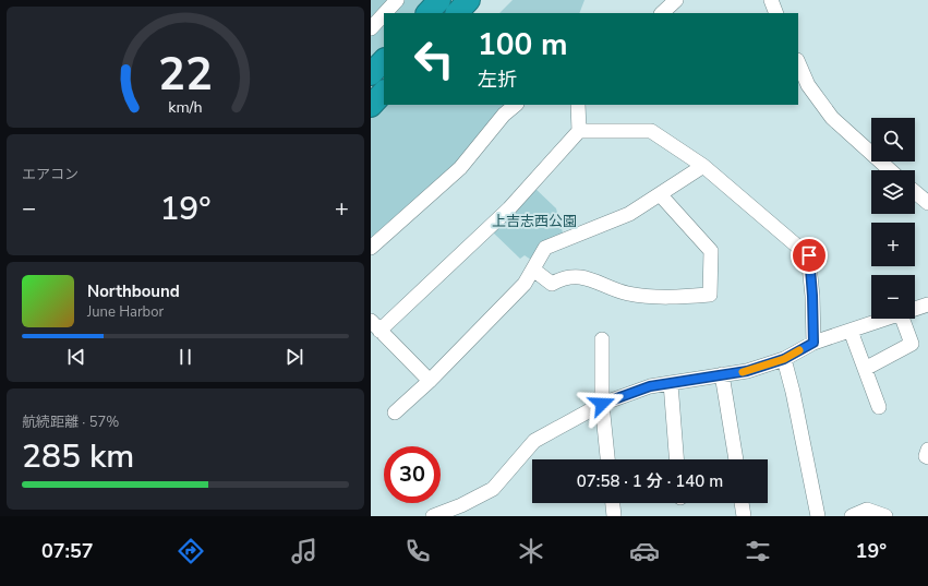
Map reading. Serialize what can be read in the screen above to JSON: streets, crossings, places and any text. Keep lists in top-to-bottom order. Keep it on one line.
{"parks":["上吉志西公園"],"page":{"turn":["100 m","左折"],"map_buttons":["+","−"],"tile":["エアコン",["航続距離 · 57%","285 km"]],"heat":["−","19°","+"],"song":["Northbound","June Harbor"],"limit":"30","trip":"07:58 · 1 分 · 140 m","tabs":["07:57","19°"],"gauge":["22","km/h"]}}
